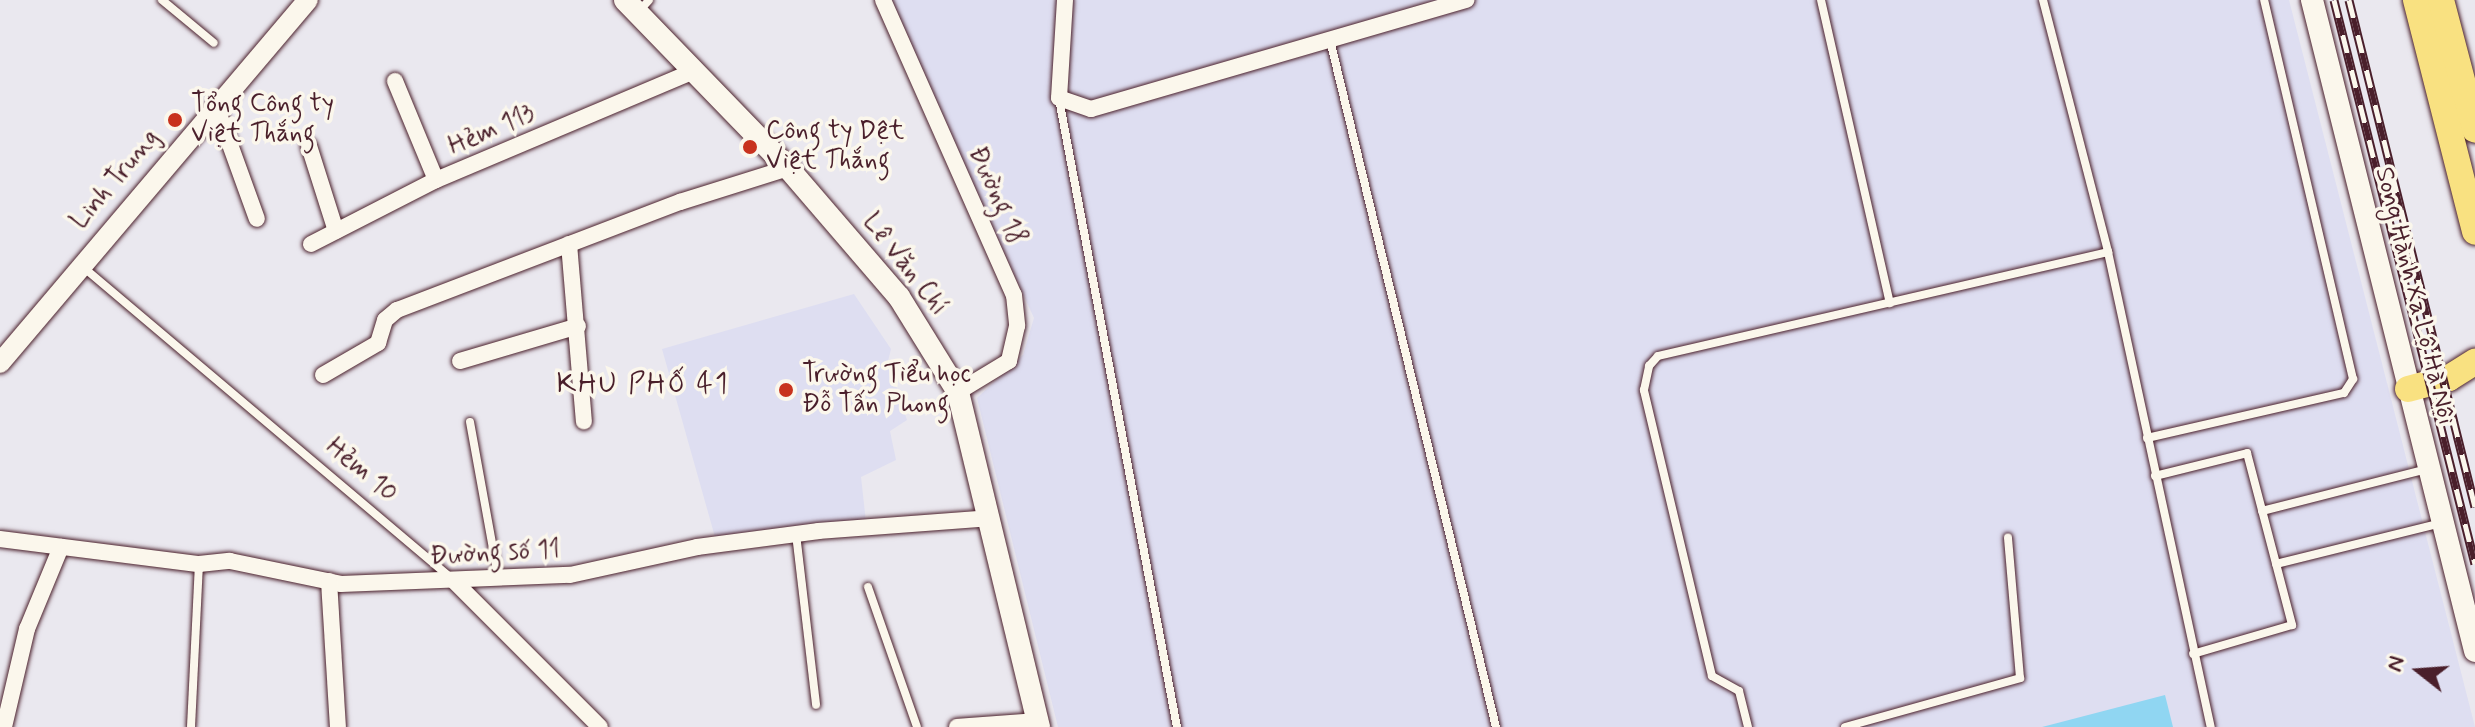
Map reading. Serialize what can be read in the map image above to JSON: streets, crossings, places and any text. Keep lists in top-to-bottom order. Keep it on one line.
{"streets":{"main road":["Lê Văn Chí","Song Hành Xa Lộ Hà Nội"],"street":["Hẻm 113","Linh Trung","Đường 18","Hẻm 10","Đường số 11"]},"crossings":[["Hẻm 113","Lê Văn Chí"],["Linh Trung","Hẻm 10"],["Đường 18","Lê Văn Chí"],["Lê Văn Chí","Đường số 11"],["Hẻm 10","Đường số 11"]],"districts":["KHU PHỐ 41"],"places":["Tổng Công ty Việt Thắng","Công ty Dệt Việt Thắng","Trường Tiểu học Đỗ Tấn Phong"],"north":"left"}
